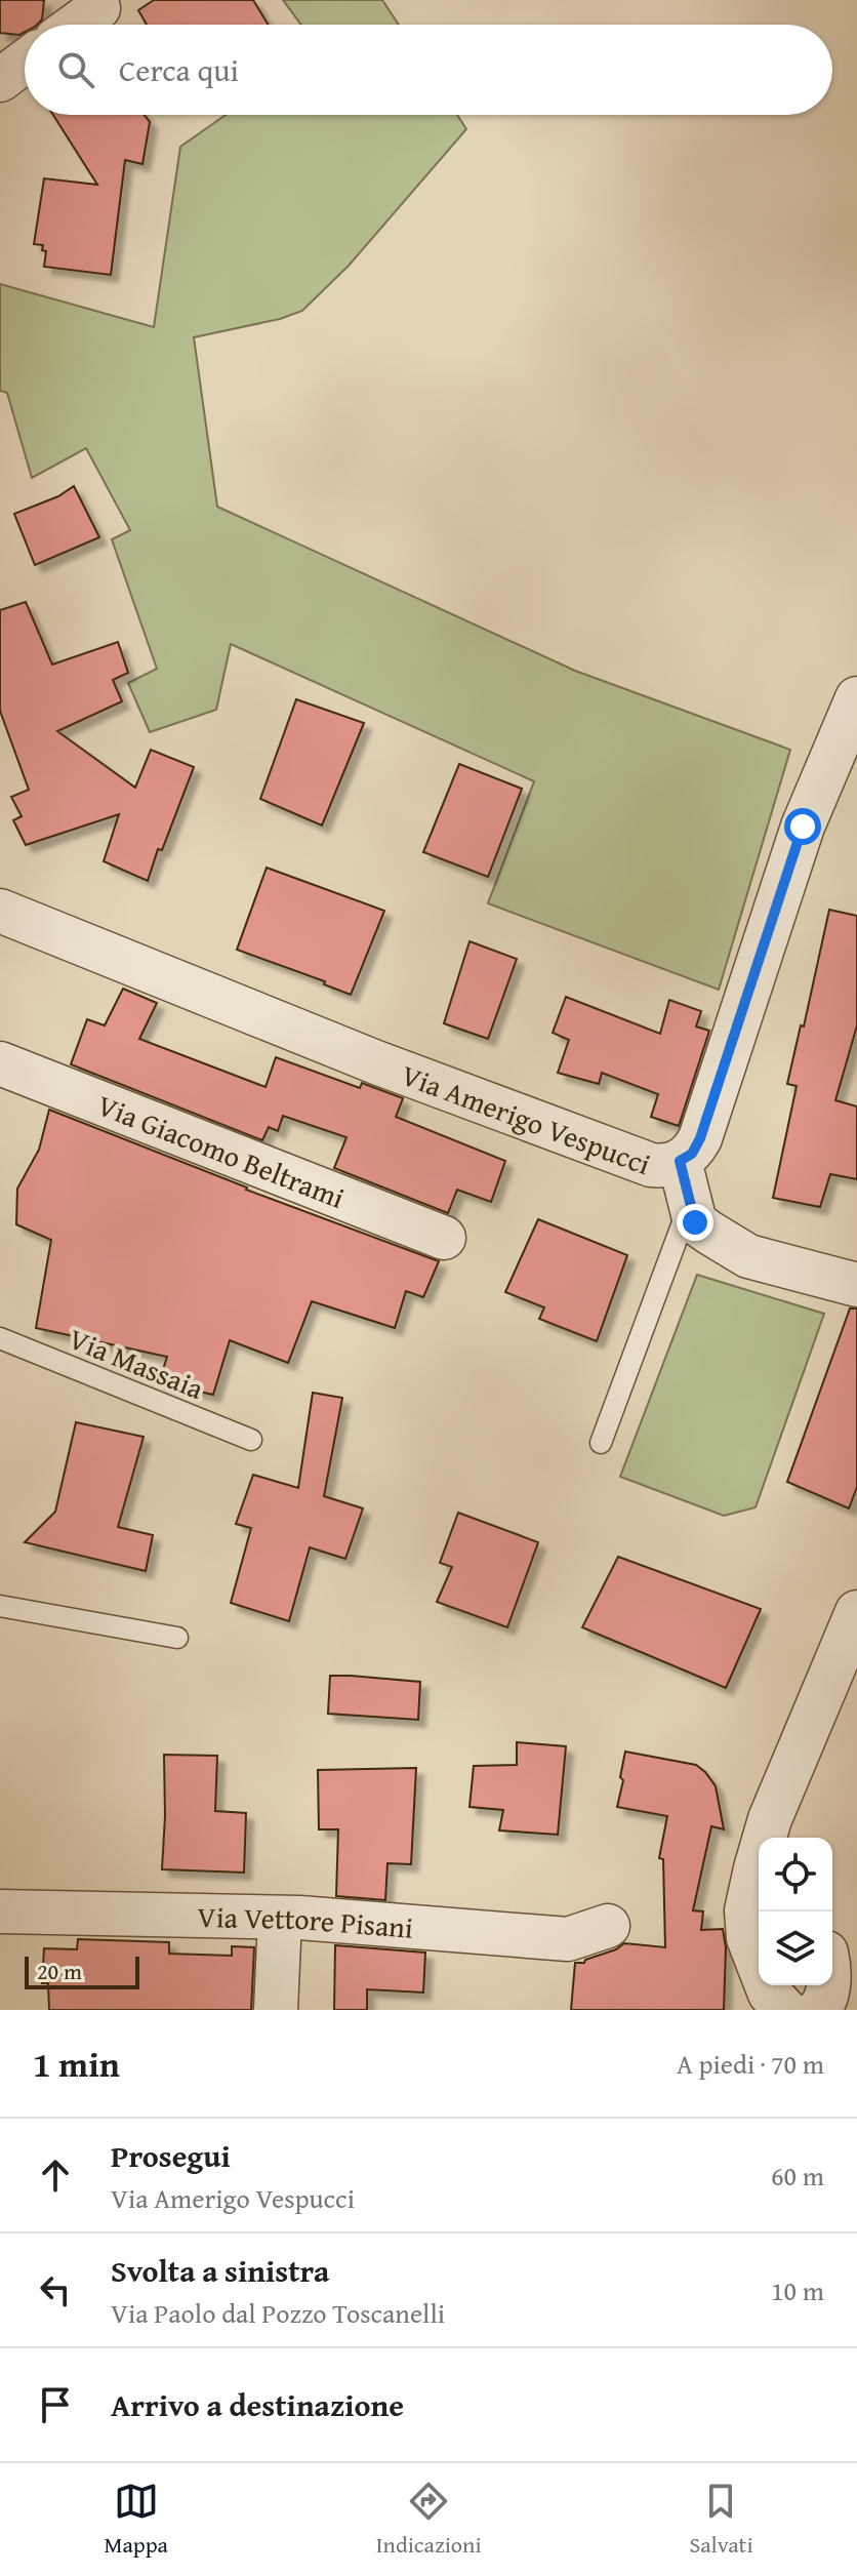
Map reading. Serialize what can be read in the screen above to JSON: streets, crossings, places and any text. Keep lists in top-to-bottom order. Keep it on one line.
{"streets":{"street":["Via Amerigo Vespucci","Via Giacomo Beltrami","Via Vettore Pisani"],"lane":["Via Massaia"]},"scale_bar":"20 m","page":{"search":"Cerca qui","scale":"20 m","heading":["1 min","A piedi · 70 m"],"list":[["Prosegui","Via Amerigo Vespucci","60 m"],["Svolta a sinistra","Via Paolo dal Pozzo Toscanelli","10 m"],"Arrivo a destinazione"],"nav":["Mappa","Indicazioni","Salvati"]}}
